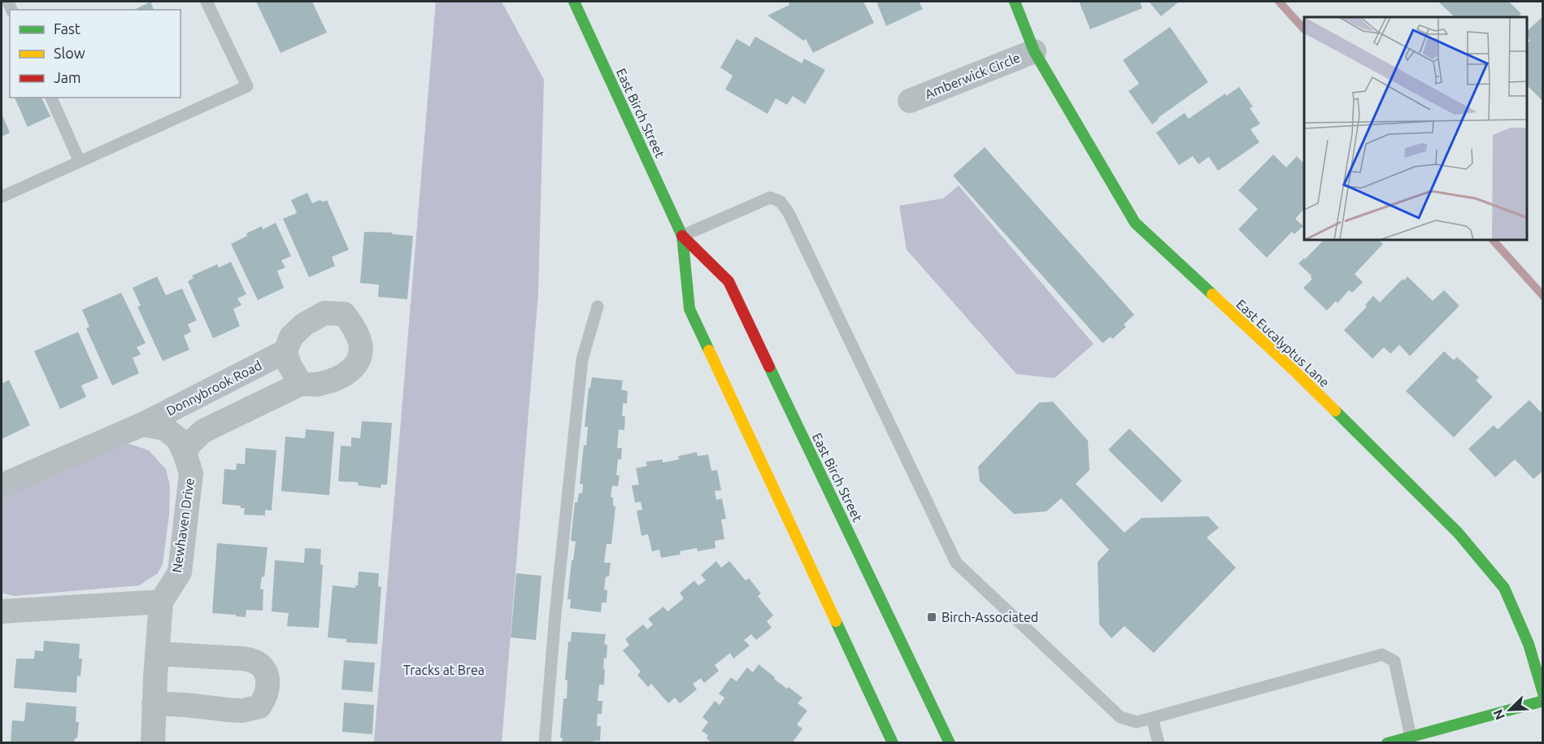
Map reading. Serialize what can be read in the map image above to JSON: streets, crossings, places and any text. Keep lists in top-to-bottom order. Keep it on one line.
{"streets":{"street":["Amberwick Circle","East Birch Street","East Eucalyptus Lane","Donnybrook Road","Newhaven Drive"]},"crossings":[["Amberwick Circle","East Eucalyptus Lane"],["Donnybrook Road","Newhaven Drive"]],"parks":["Tracks at Brea"],"places":{"transit":["Birch-Associated"]},"legend":["Fast","Slow","Jam"],"north":"bottom left"}
